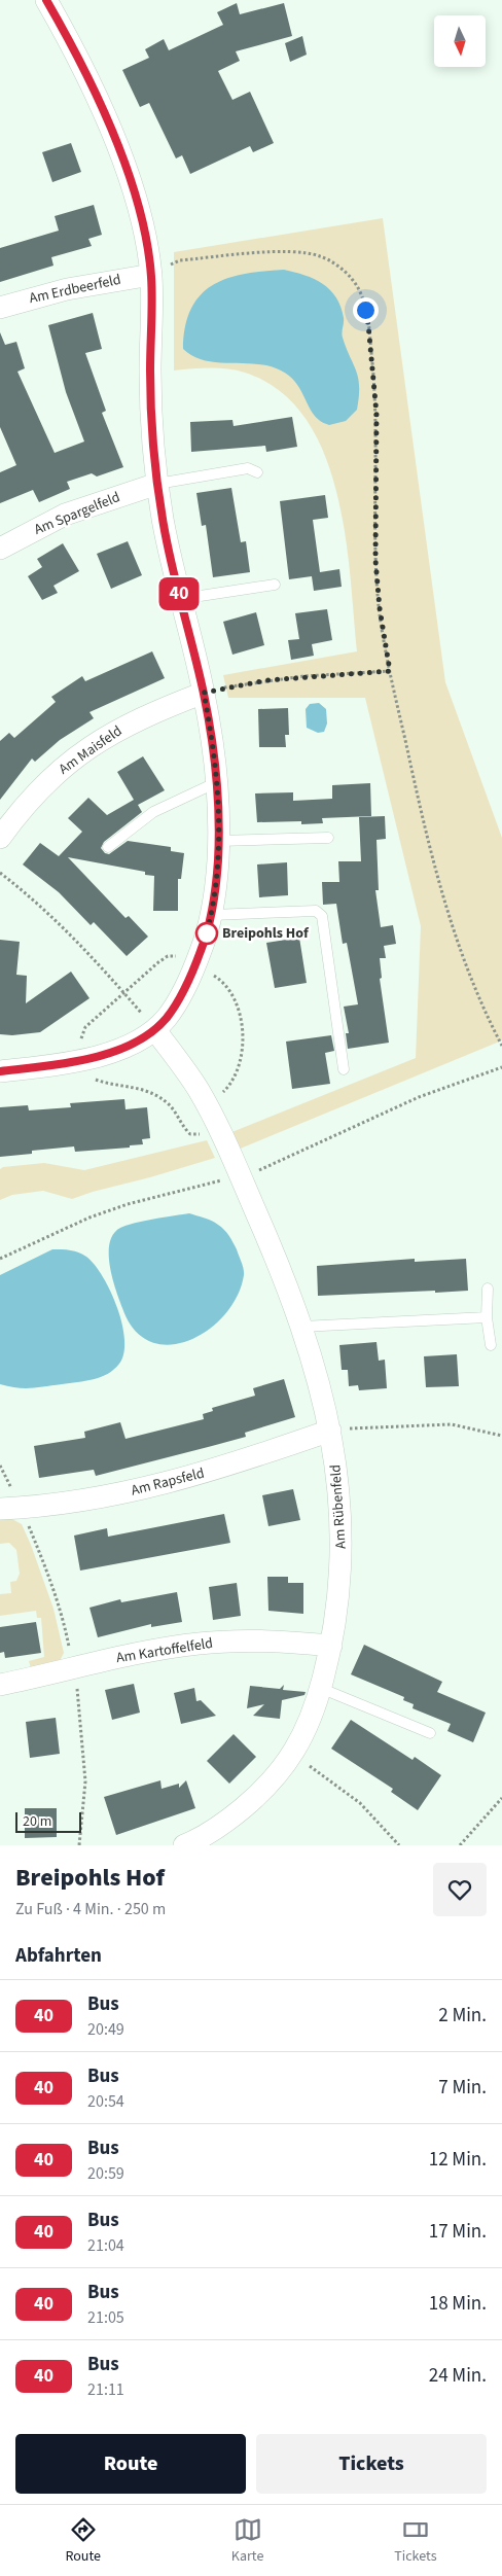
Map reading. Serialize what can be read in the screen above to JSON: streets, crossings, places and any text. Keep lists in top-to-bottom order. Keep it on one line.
{"streets":{"street":["Am Erdbeerfeld","Am Spargelfeld","Am Maisfeld","Am Rapsfeld","Am Rübenfeld","Am Kartoffelfeld"]},"crossings":[["Am Rapsfeld","Am Rübenfeld"],["Am Rübenfeld","Am Kartoffelfeld"]],"places":["Breipohls Hof"],"lines":["bus line 40"],"scale_bar":"20 m","north":"bottom","page":{"on_map":"40","scale":"20 m","heading":[["Breipohls Hof","Zu Fuß · 4 Min. · 250 m"],"Abfahrten"],"list":[{"mark":"40","name":"Bus","note":"20:49","value":"2 Min."},{"mark":"40","name":"Bus","note":"20:54","value":"7 Min."},{"mark":"40","name":"Bus","note":"20:59","value":"12 Min."},{"mark":"40","name":"Bus","note":"21:04","value":"17 Min."},{"mark":"40","name":"Bus","note":"21:05","value":"18 Min."},{"mark":"40","name":"Bus","note":"21:11","value":"24 Min."}],"buttons":["Route","Tickets"],"tabs":["Route","Karte","Tickets"]}}
